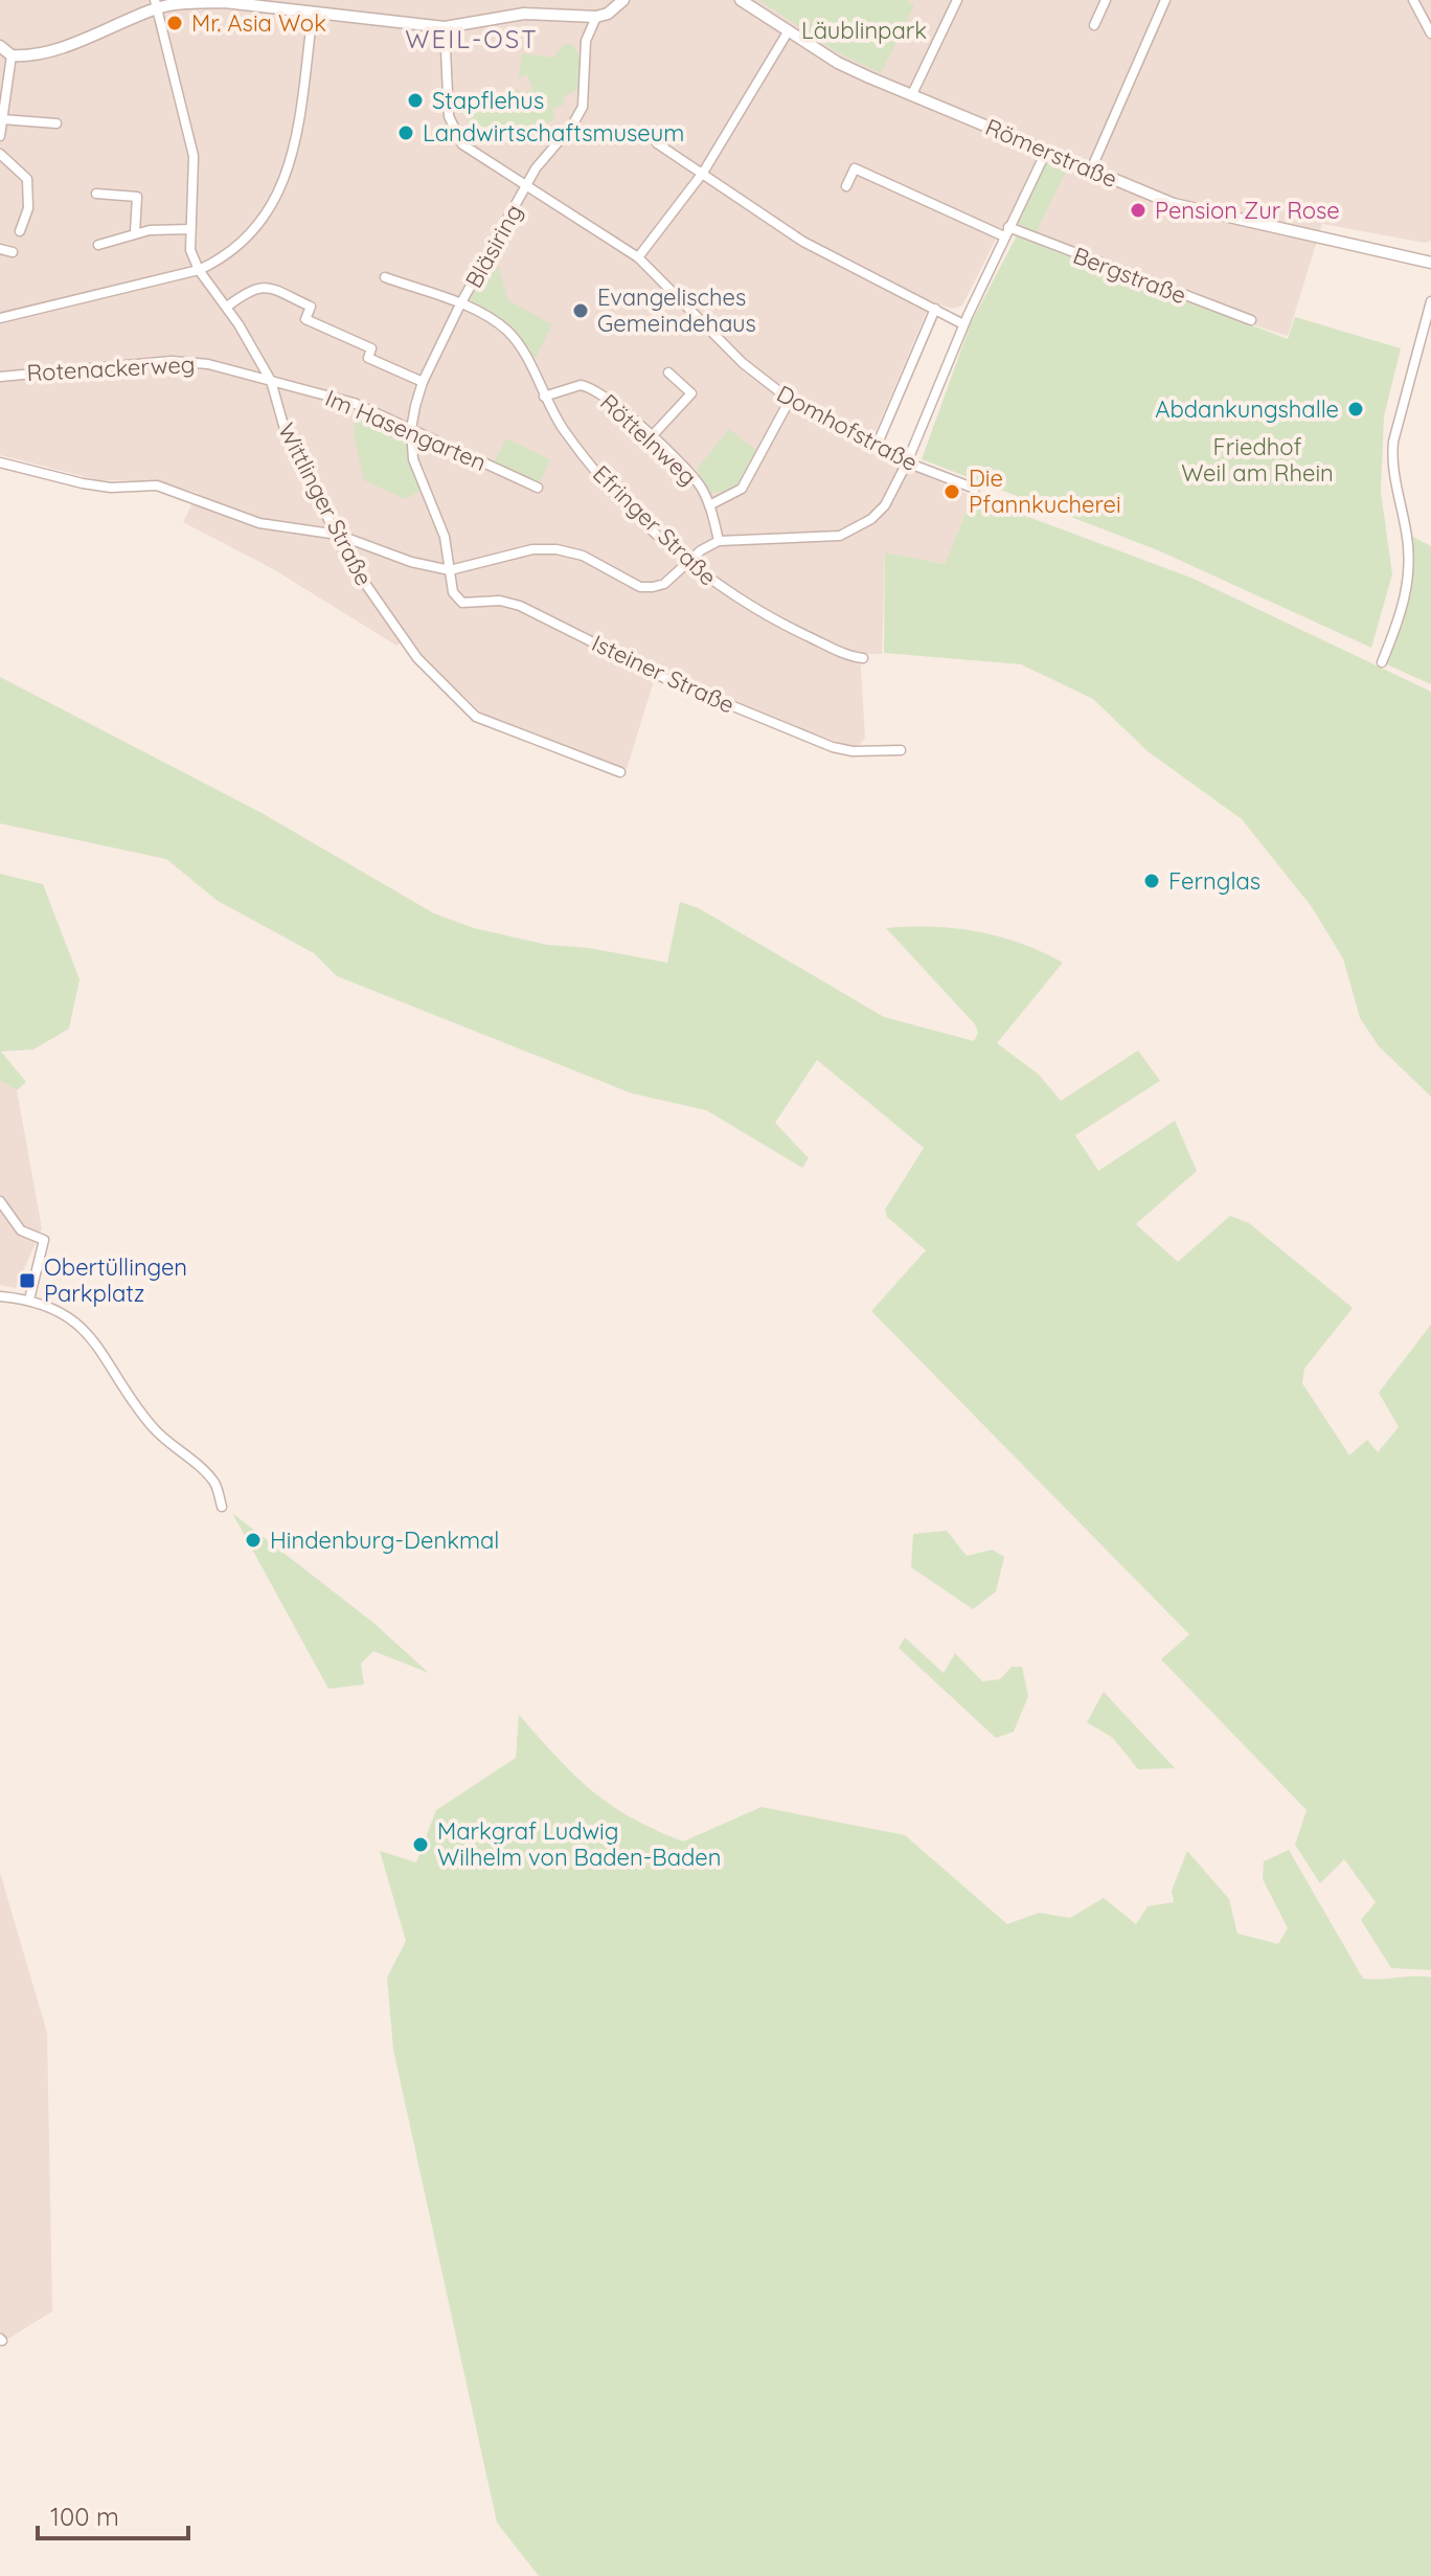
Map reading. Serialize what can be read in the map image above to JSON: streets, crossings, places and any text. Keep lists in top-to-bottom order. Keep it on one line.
{"streets":{"street":["Römerstraße","Bläsiring","Bergstraße","Rotenackerweg","Domhofstraße","Im Hasengarten","Röttelnweg","Wittlinger Straße","Efringer Straße","Isteiner Straße"]},"crossings":[["Bläsiring","Domhofstraße"],["Bläsiring","Im Hasengarten"],["Bläsiring","Efringer Straße"],["Rotenackerweg","Im Hasengarten"],["Rotenackerweg","Wittlinger Straße"],["Im Hasengarten","Wittlinger Straße"],["Röttelnweg","Efringer Straße"]],"districts":["WEIL-OST"],"parks":["Läublinpark","Friedhof Weil am Rhein"],"places":{"other":["Mr. Asia Wok","Stapflehus","Landwirtschaftsmuseum","Pension Zur Rose","Evangelisches Gemeindehaus","Abdankungshalle","Die Pfannkucherei","Fernglas","Hindenburg-Denkmal","Markgraf Ludwig Wilhelm von Baden-Baden"],"transit":["Obertüllingen Parkplatz"]},"scale_bar":"100 m"}
